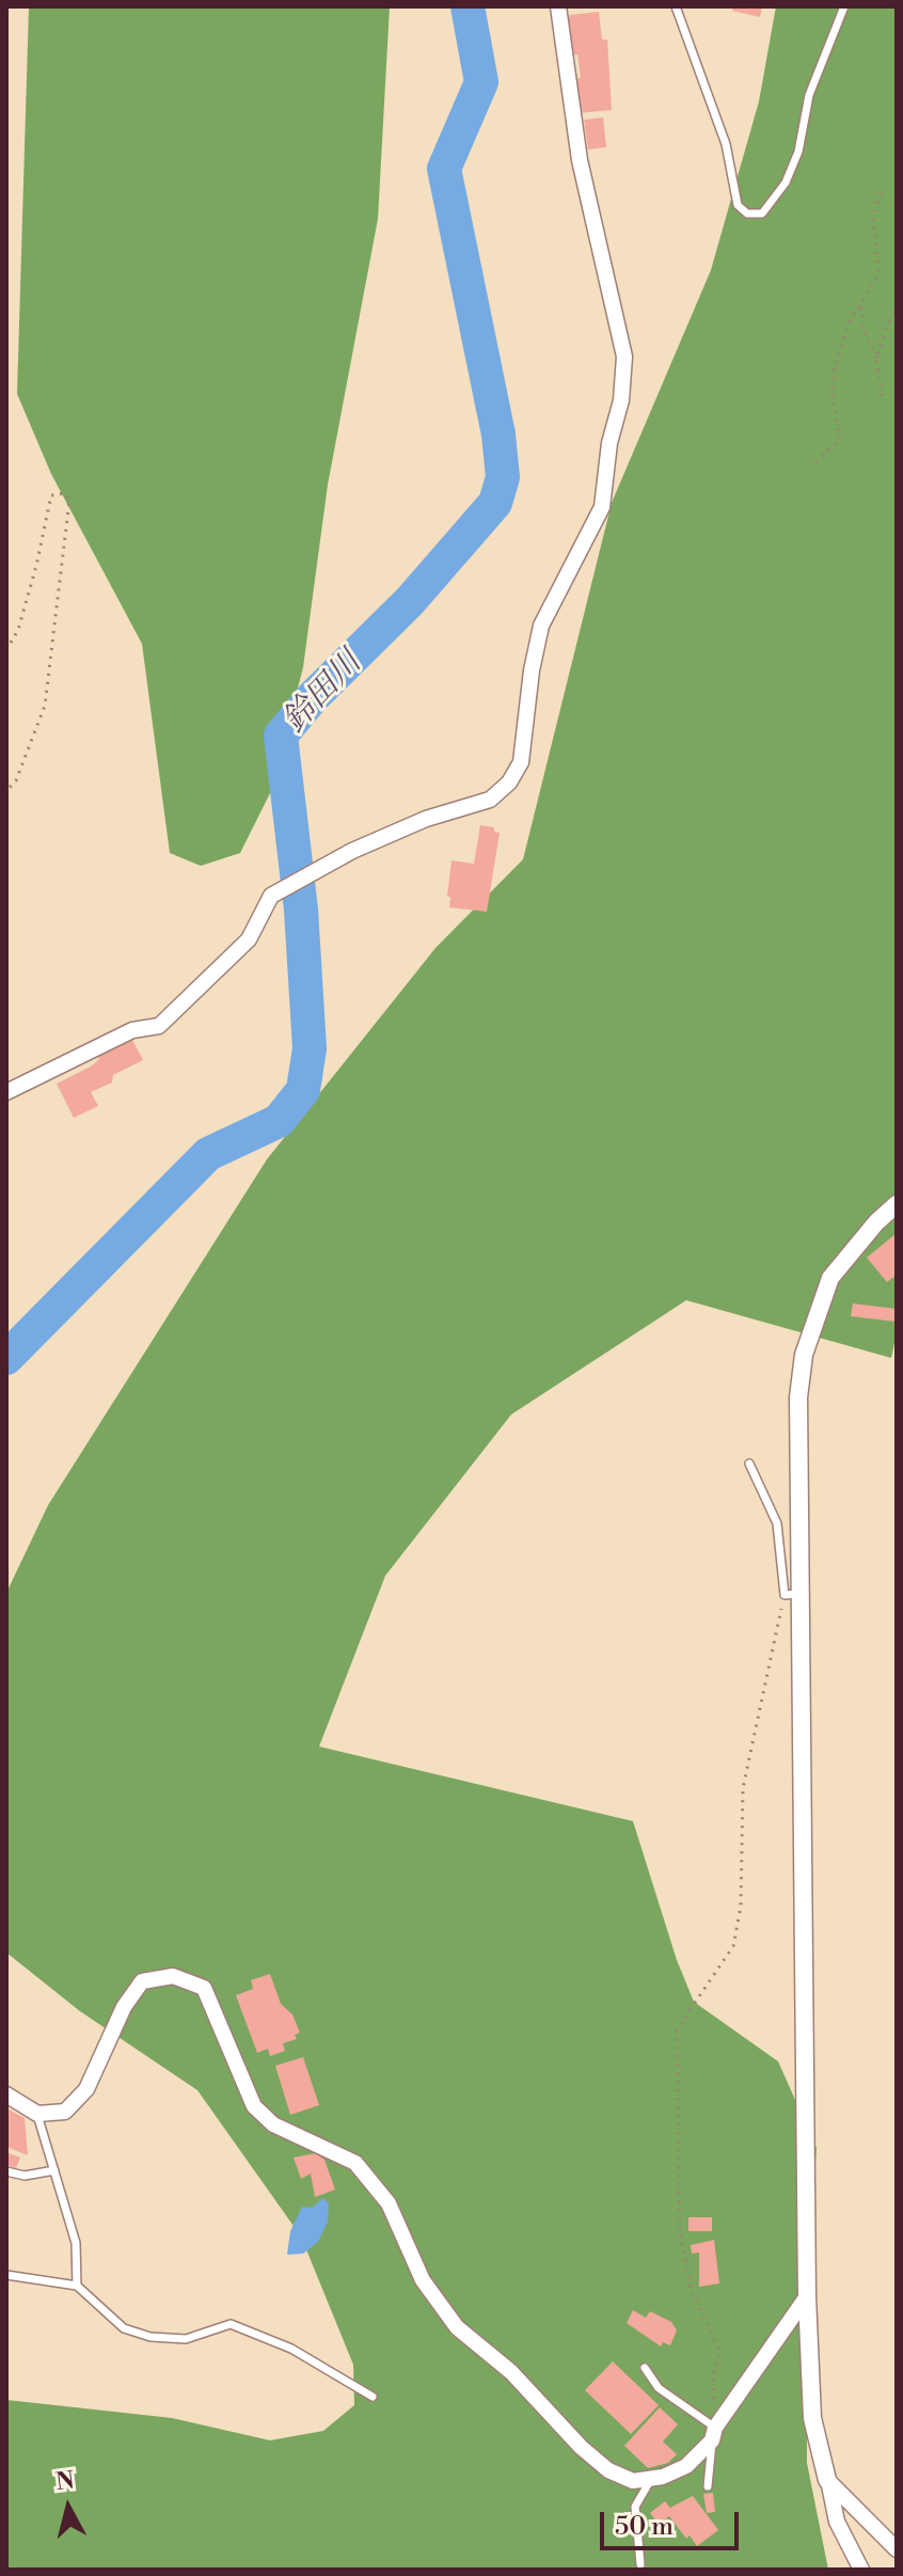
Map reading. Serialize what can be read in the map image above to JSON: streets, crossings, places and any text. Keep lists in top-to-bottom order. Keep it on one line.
{"water":["鈴田川"],"scale_bar":"50 m","north":"top"}
